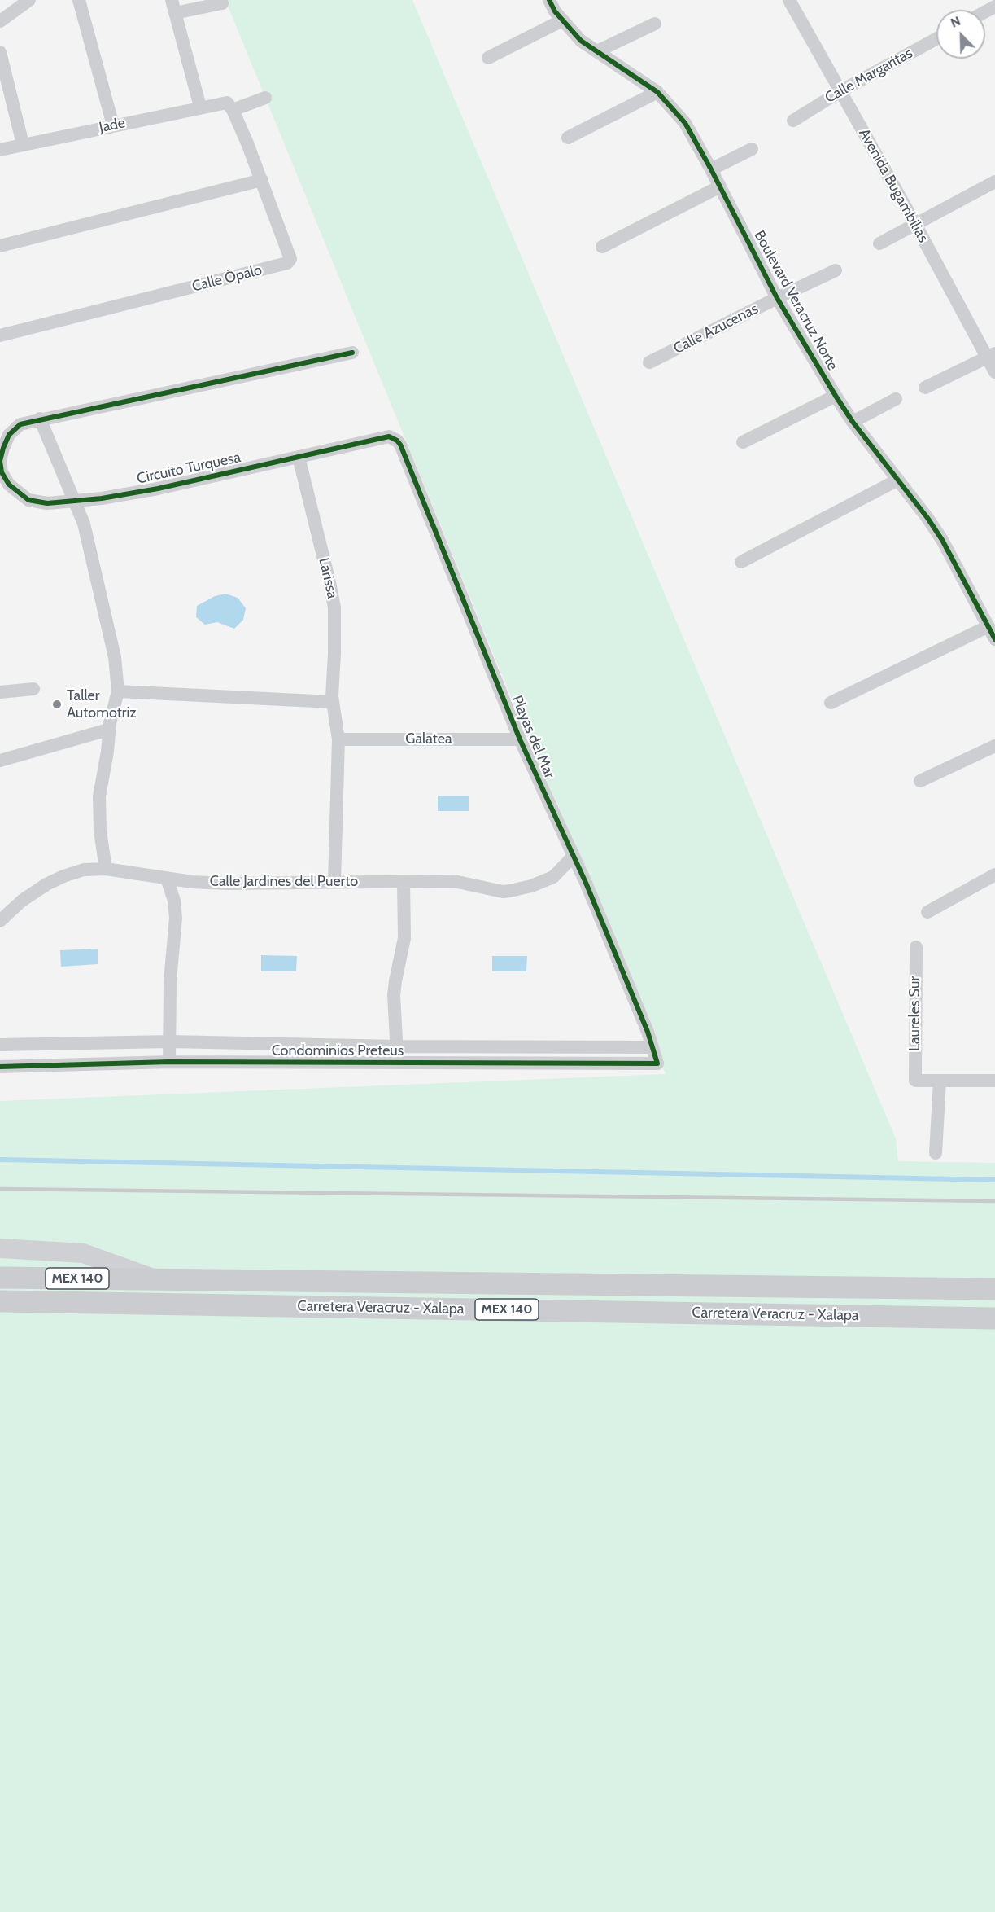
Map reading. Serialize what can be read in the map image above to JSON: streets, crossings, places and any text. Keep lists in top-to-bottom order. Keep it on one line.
{"streets":{"main road":["MEX 140","Carretera Veracruz - Xalapa"],"street":["Calle Margaritas","Jade","Avenida Bugambilias","Calle Ópalo","Boulevard Veracruz Norte","Calle Azucenas","Circuito Turquesa","Larissa","Playas del Mar","Galatea","Calle Jardines del Puerto","Laureles Sur","Condominios Preteus"]},"crossings":[["Calle Margaritas","Avenida Bugambilias"],["Jade","Calle Ópalo"],["Boulevard Veracruz Norte","Calle Azucenas"],["Circuito Turquesa","Larissa"],["Circuito Turquesa","Playas del Mar"],["Larissa","Galatea"],["Larissa","Calle Jardines del Puerto"],["Playas del Mar","Galatea"],["Playas del Mar","Calle Jardines del Puerto"],["Playas del Mar","Condominios Preteus"]],"places":["Taller Automotriz"],"north":"top left"}
